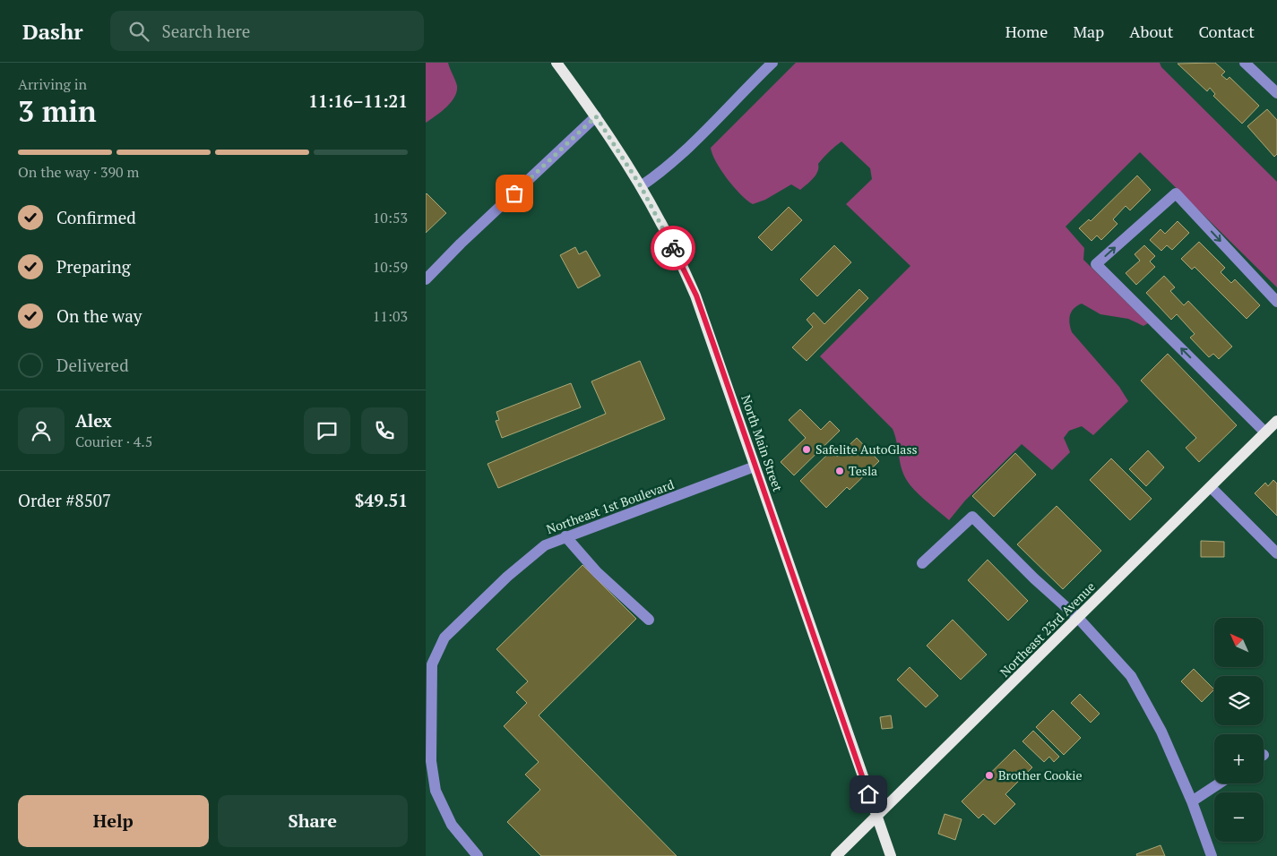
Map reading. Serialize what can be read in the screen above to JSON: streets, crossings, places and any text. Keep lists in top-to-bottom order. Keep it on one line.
{"streets":{"main road":["North Main Street","Northeast 23rd Avenue"],"street":["Northeast 1st Boulevard"]},"crossings":[["North Main Street","Northeast 1st Boulevard"],["North Main Street","Northeast 23rd Avenue"]],"places":["Safelite AutoGlass","Tesla","Brother Cookie"],"north":"top left","page":{"header":"Dashr","search":"Search here","nav":["Home","Map","About","Contact"],"heading":["3 min","Arriving in","11:16–11:21"],"panel":["Alex","Courier · 4.5","Order #8507","$49.51"],"bar":"On the way · 390 m","list":[["Confirmed","10:53"],["Preparing","10:59"],["On the way","11:03"],"Delivered"],"map_buttons":["+","−"],"buttons":["Help","Share"]}}
